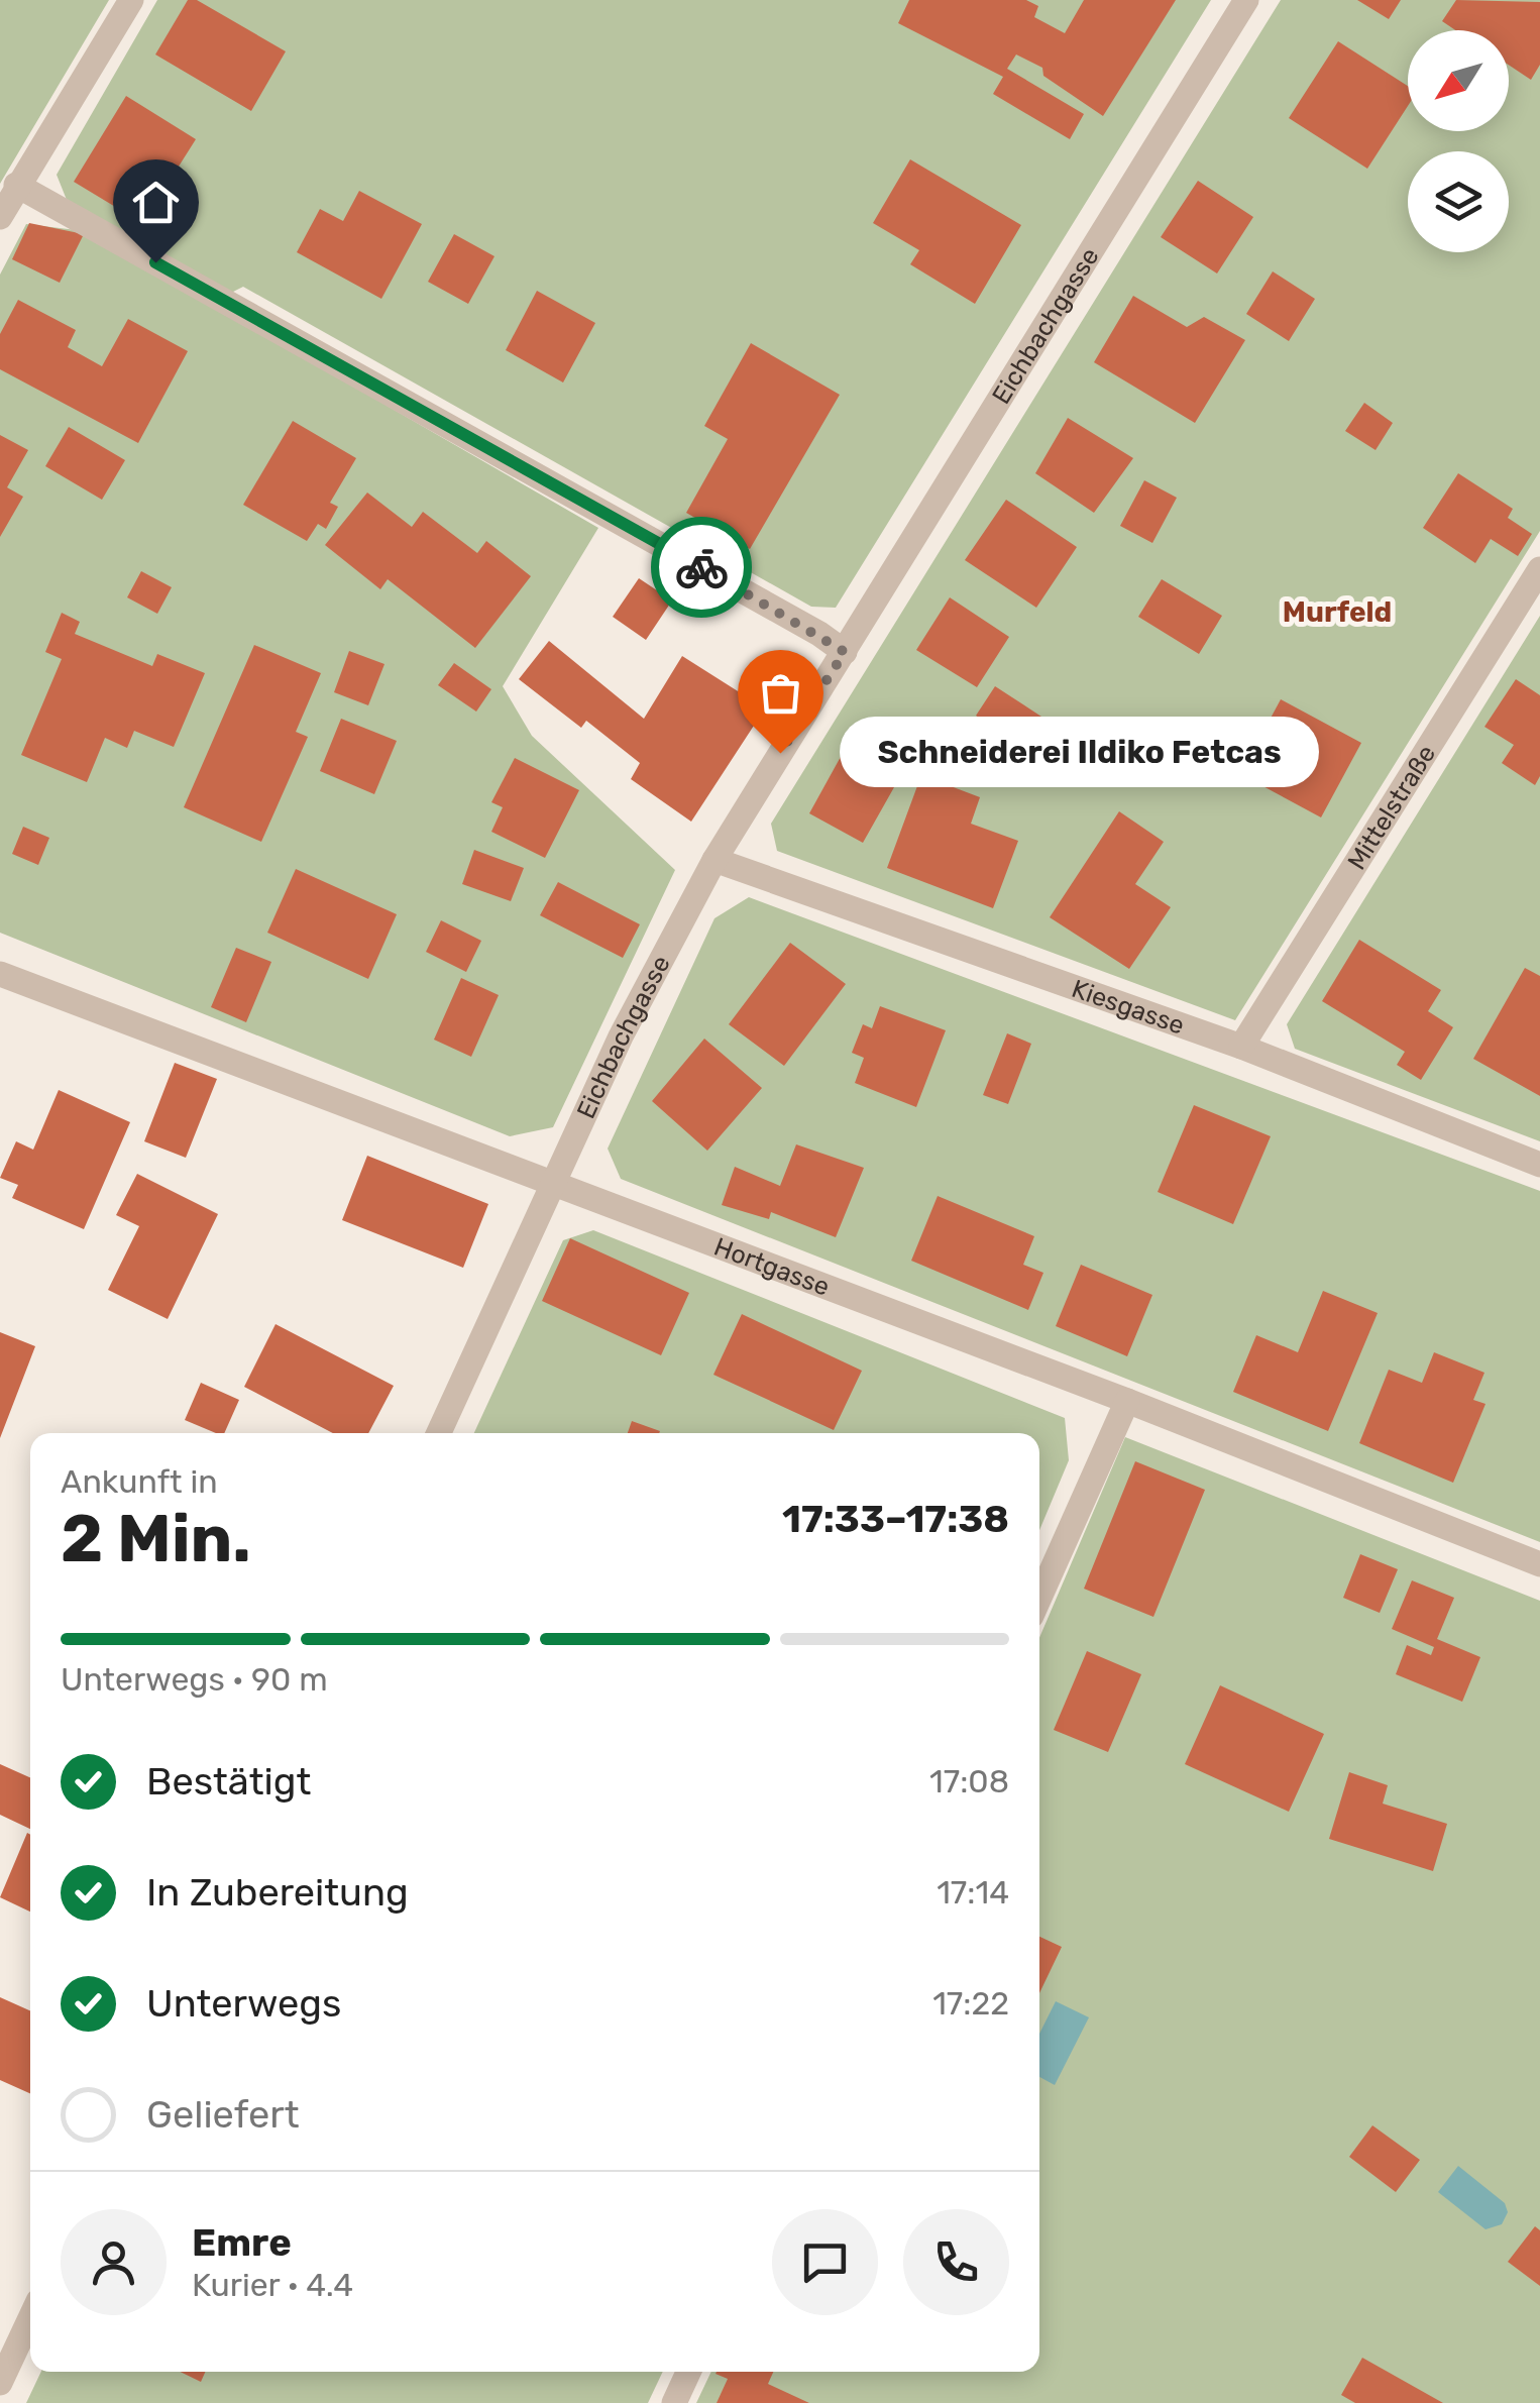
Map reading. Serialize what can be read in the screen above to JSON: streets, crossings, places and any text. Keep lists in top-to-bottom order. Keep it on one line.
{"streets":{"street":["Eichbachgasse","Mittelstraße","Kiesgasse","Hortgasse"]},"crossings":[["Eichbachgasse","Kiesgasse"],["Eichbachgasse","Hortgasse"],["Mittelstraße","Kiesgasse"]],"districts":["Murfeld"],"places":["Schneiderei Ildiko Fetcas"],"north":"bottom left","page":{"bubble":"Schneiderei Ildiko Fetcas","heading":["2 Min.","Ankunft in","17:33–17:38"],"panel":["Emre","Kurier · 4.4"],"bar":"Unterwegs · 90 m","list":[["Bestätigt","17:08"],["In Zubereitung","17:14"],["Unterwegs","17:22"],"Geliefert"]}}
